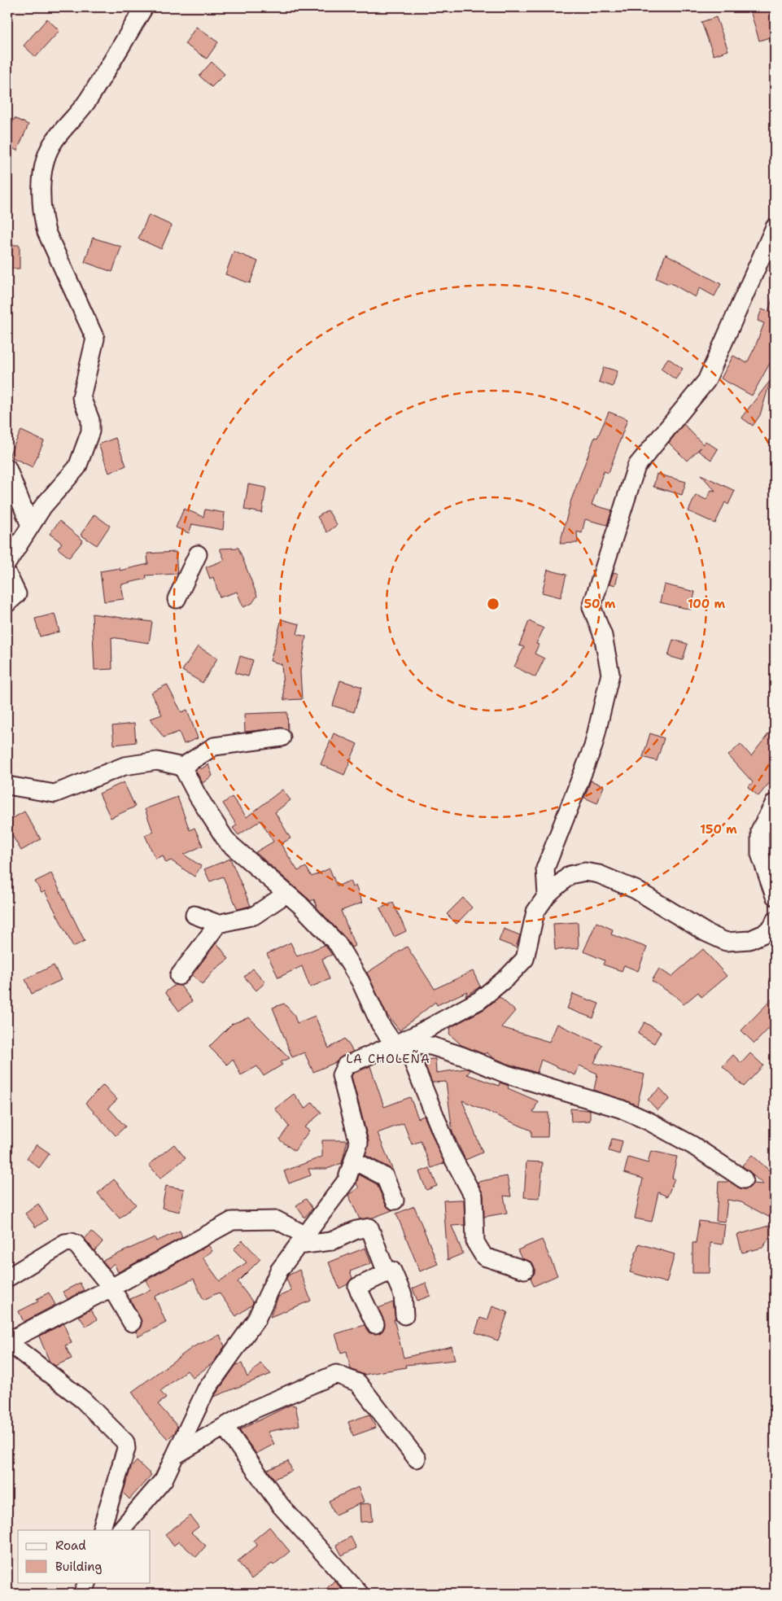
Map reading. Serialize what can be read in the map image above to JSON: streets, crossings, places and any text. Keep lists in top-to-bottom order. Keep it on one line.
{"districts":["LA CHOLEÑA"],"legend":["Road","Building"],"rings":["50 m","100 m","150 m"]}
